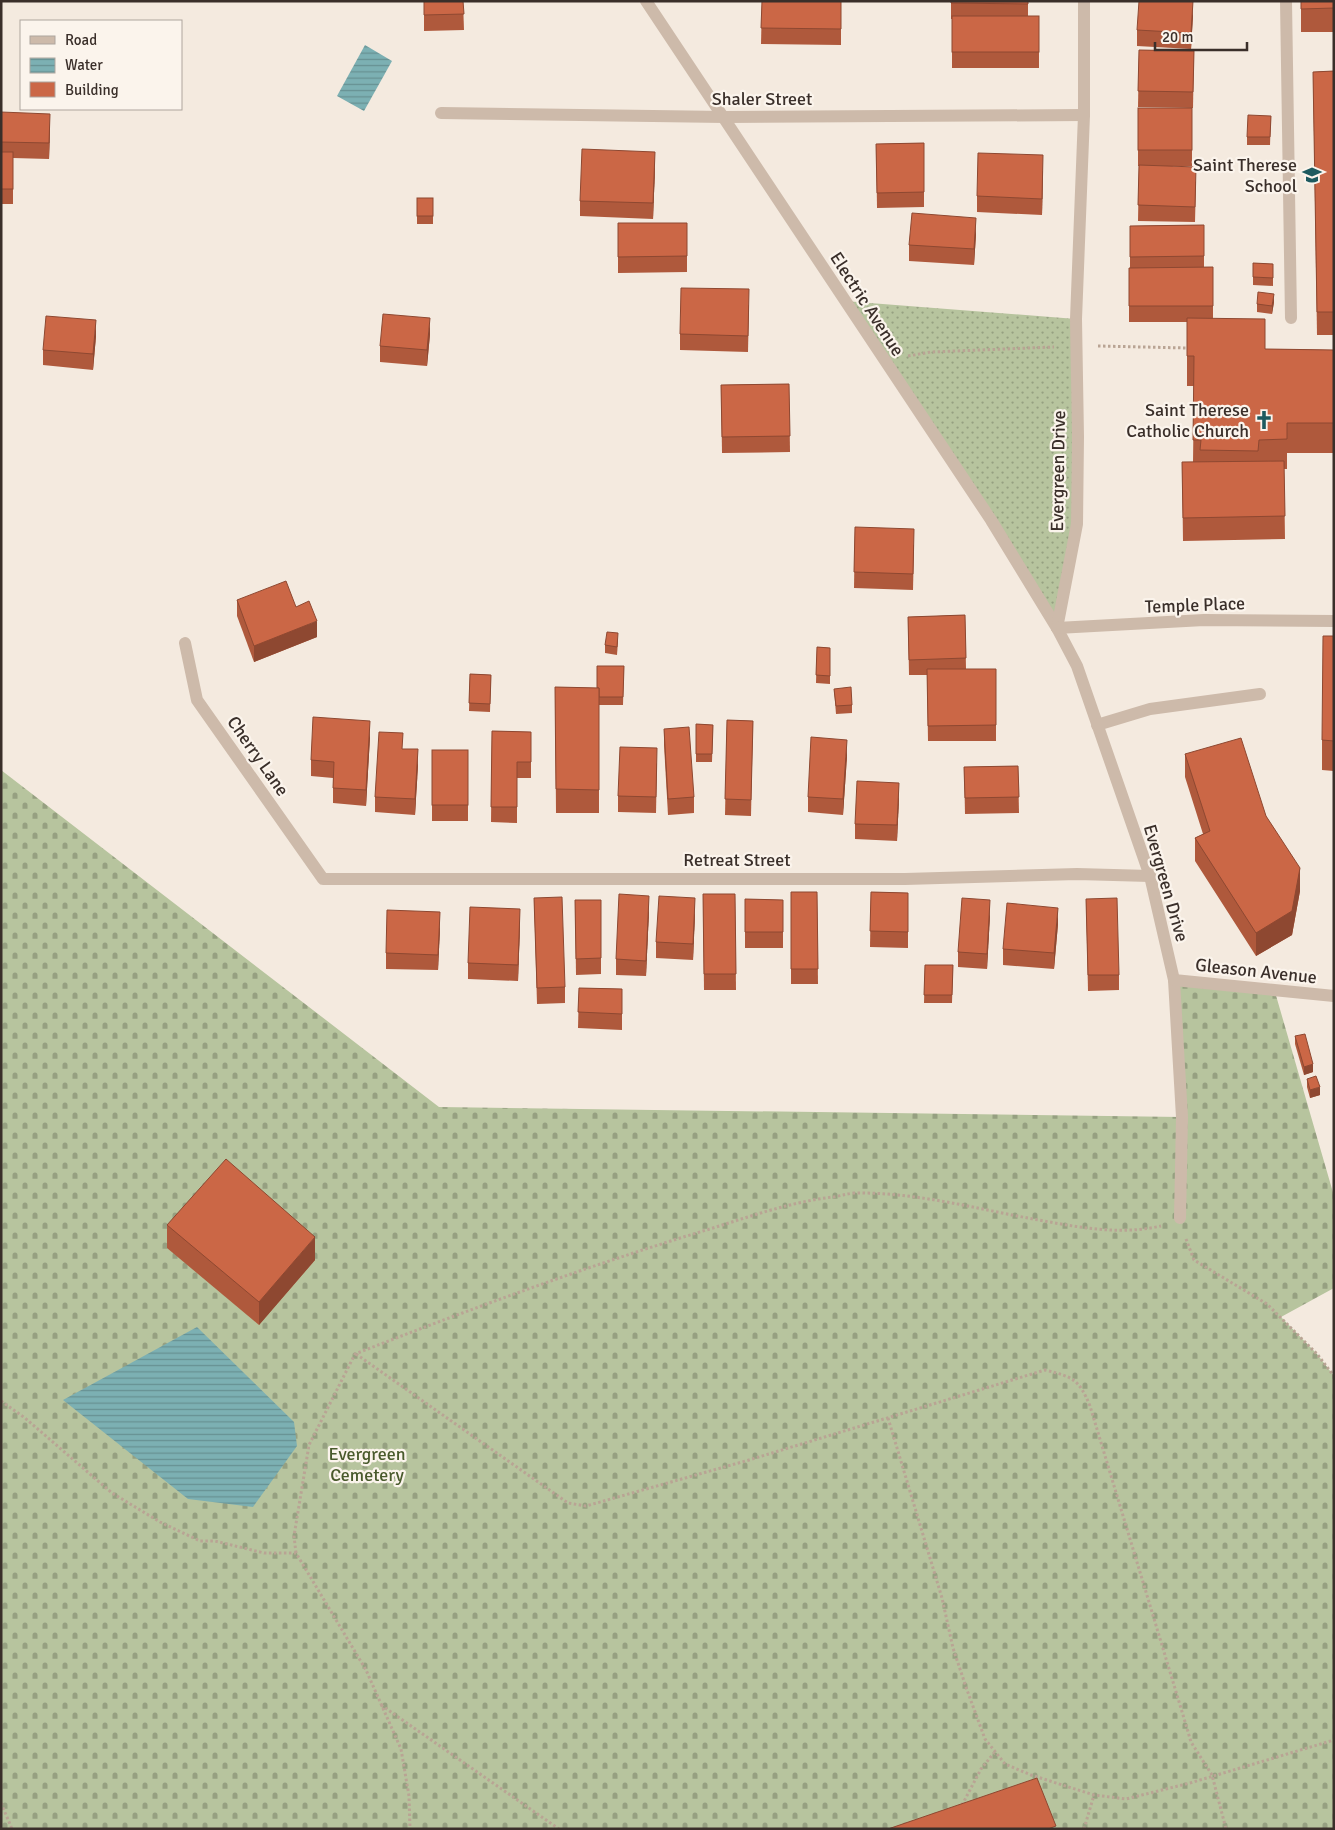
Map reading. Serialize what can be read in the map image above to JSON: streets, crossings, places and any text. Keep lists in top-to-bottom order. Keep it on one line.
{"streets":{"street":["Shaler Street","Electric Avenue","Evergreen Drive","Temple Place","Cherry Lane","Retreat Street","Gleason Avenue"]},"crossings":[["Shaler Street","Electric Avenue"],["Shaler Street","Evergreen Drive"],["Electric Avenue","Evergreen Drive"],["Electric Avenue","Temple Place"],["Evergreen Drive","Temple Place"],["Evergreen Drive","Retreat Street"],["Evergreen Drive","Gleason Avenue"],["Cherry Lane","Retreat Street"]],"parks":["Evergreen Cemetery"],"places":{"school or university":["Saint Therese School"],"church":["Saint Therese Catholic Church"]},"legend":["Road","Water","Building"],"scale_bar":"20 m"}
